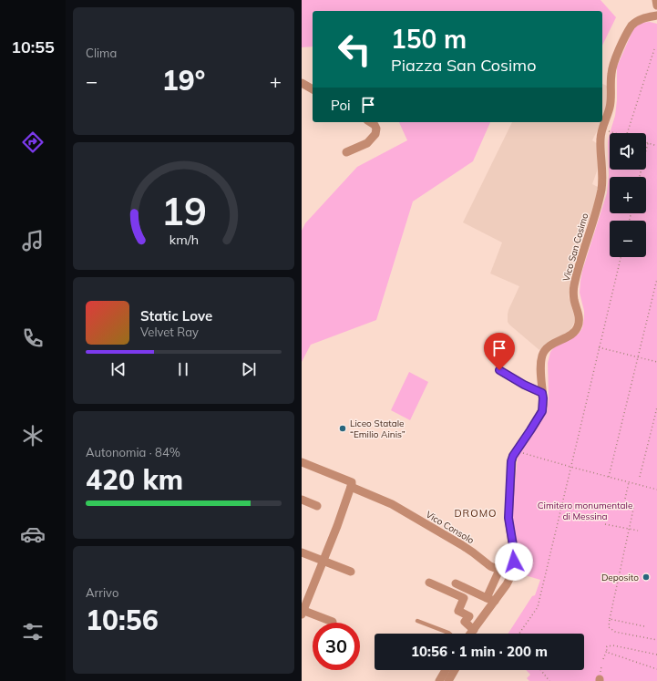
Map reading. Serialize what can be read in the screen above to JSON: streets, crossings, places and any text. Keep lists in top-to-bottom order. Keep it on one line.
{"streets":{"street":["Vico San Cosimo","Vico Consolo"]},"crossings":[["Vico San Cosimo","Vico Consolo"]],"districts":["DROMO"],"parks":["Cimitero monumentale di Messina"],"places":["Liceo Statale “Emilio Ainis”","Deposito"],"page":{"tabs":"10:55","tile":["Clima",["Autonomia · 84%","420 km"],["Arrivo","10:56"]],"turn":["150 m","Piazza San Cosimo"],"heat":["−","19°","+"],"then":"Poi","map_buttons":["+","−"],"song":["Static Love","Velvet Ray"],"limit":"30","trip":"10:56 · 1 min · 200 m","gauge":["19","km/h"]}}
